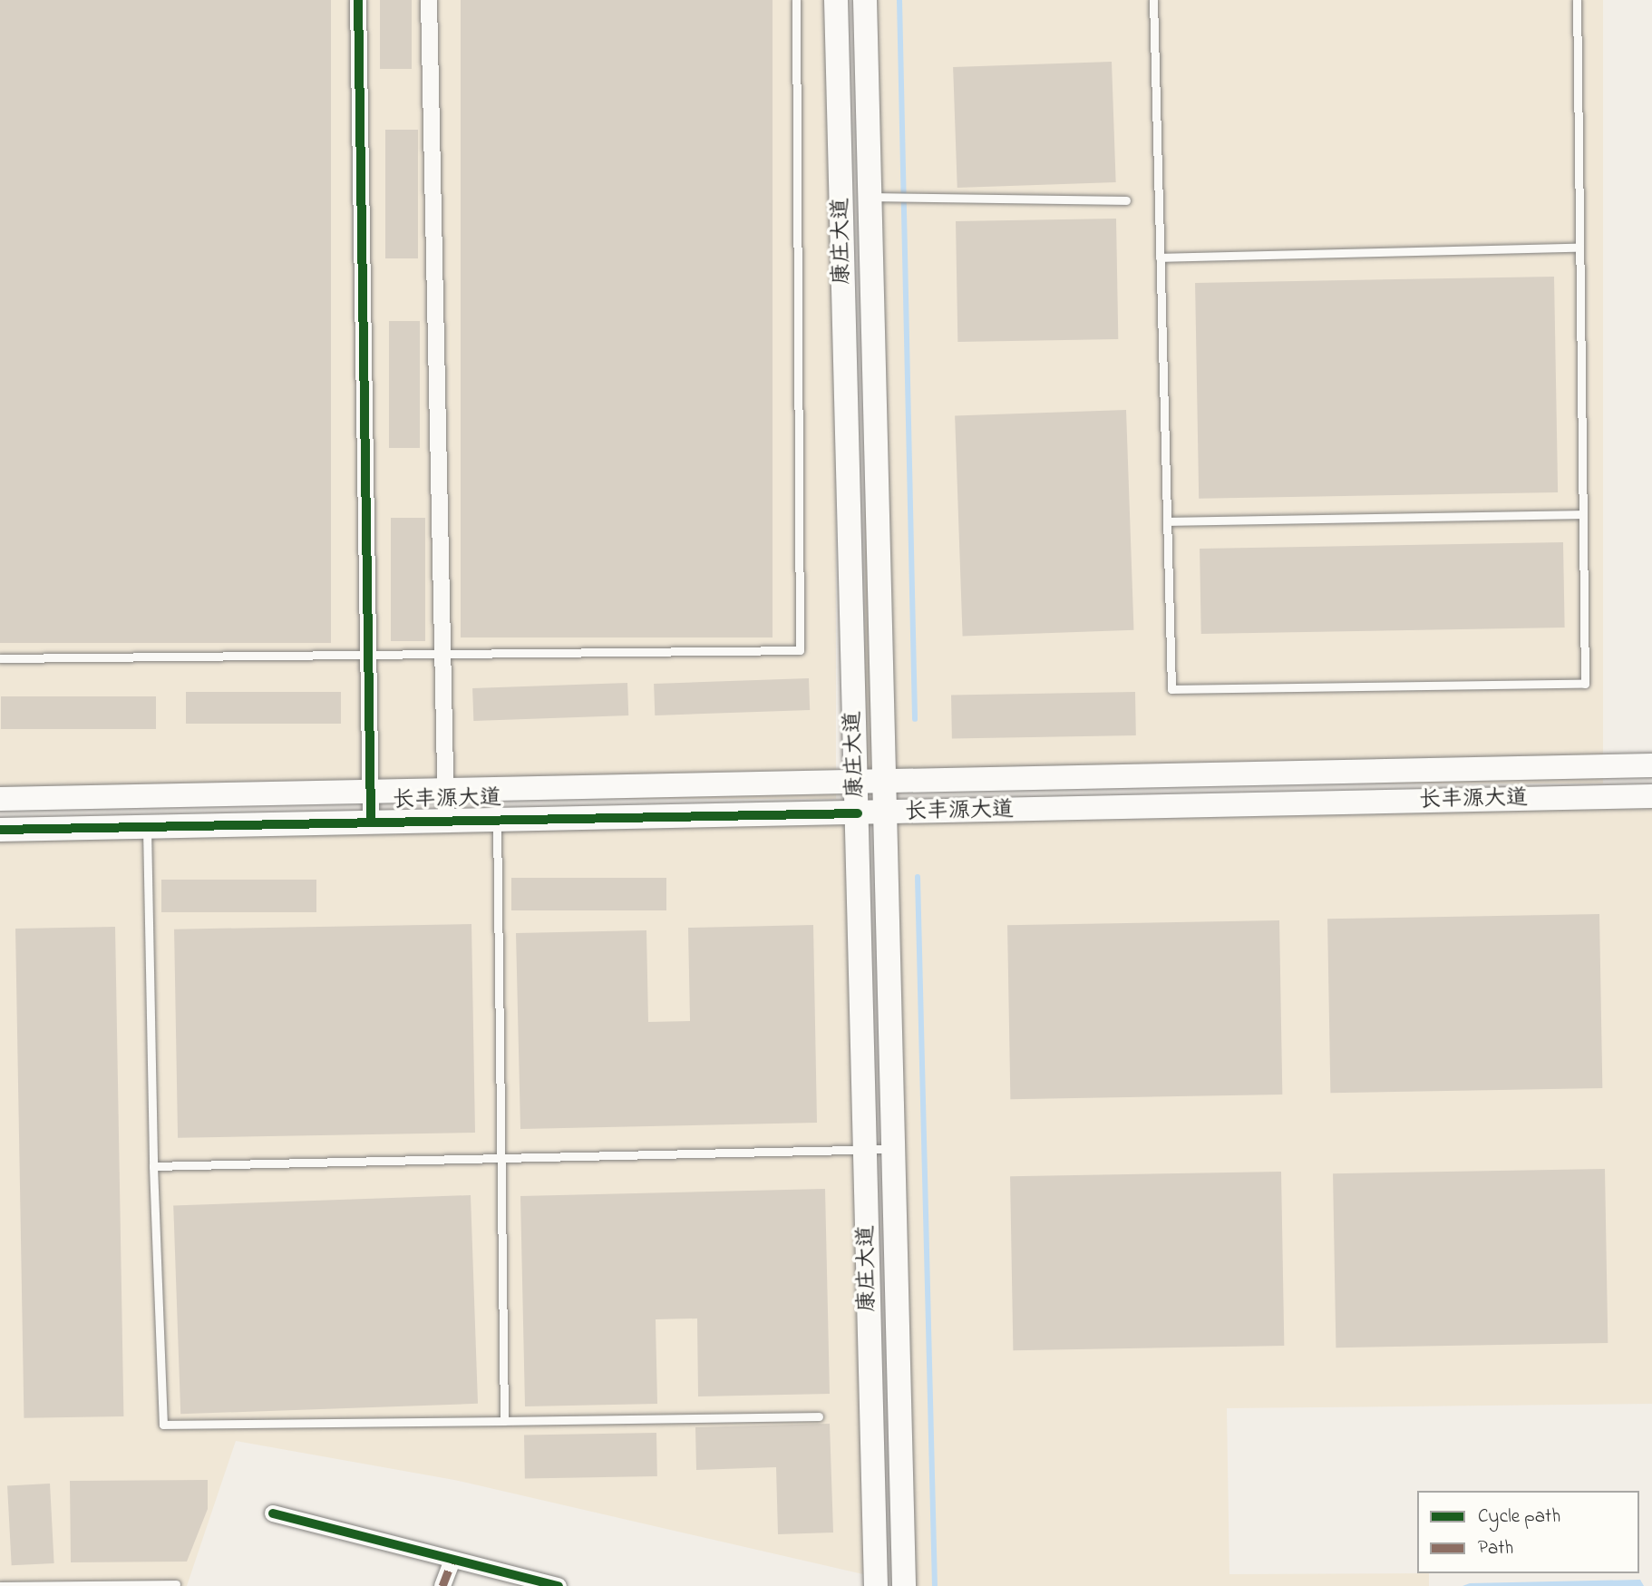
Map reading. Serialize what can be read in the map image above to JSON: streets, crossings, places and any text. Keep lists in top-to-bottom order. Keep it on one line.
{"streets":{"main road":["康庄大道","长丰源大道"]},"crossings":[["康庄大道","长丰源大道"]],"legend":["Cycle path","Path"]}
